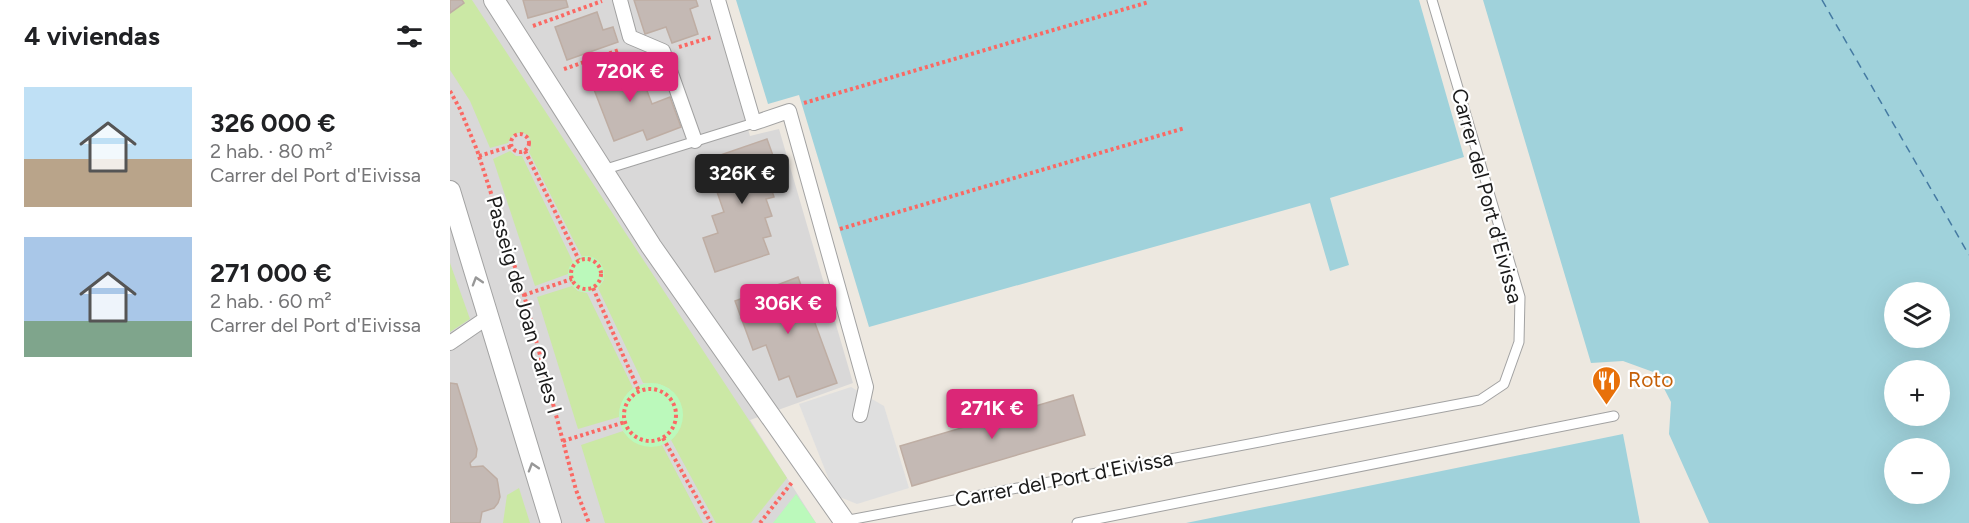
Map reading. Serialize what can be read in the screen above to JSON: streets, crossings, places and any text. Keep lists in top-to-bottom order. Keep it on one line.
{"streets":{"street":["Carrer del Port d'Eivissa","Passeig de Joan Carles I"]},"places":{"restaurant":["Roto"]},"page":{"heading":"4 viviendas","price":["720K €","326K €","306K €","271K €"],"list":[{"name":"326 000 €","note":"2 hab. · 80 m² · Carrer del Port d'Eivissa"},{"name":"271 000 €","note":"2 hab. · 60 m² · Carrer del Port d'Eivissa"}],"map_buttons":["+","−"]}}
